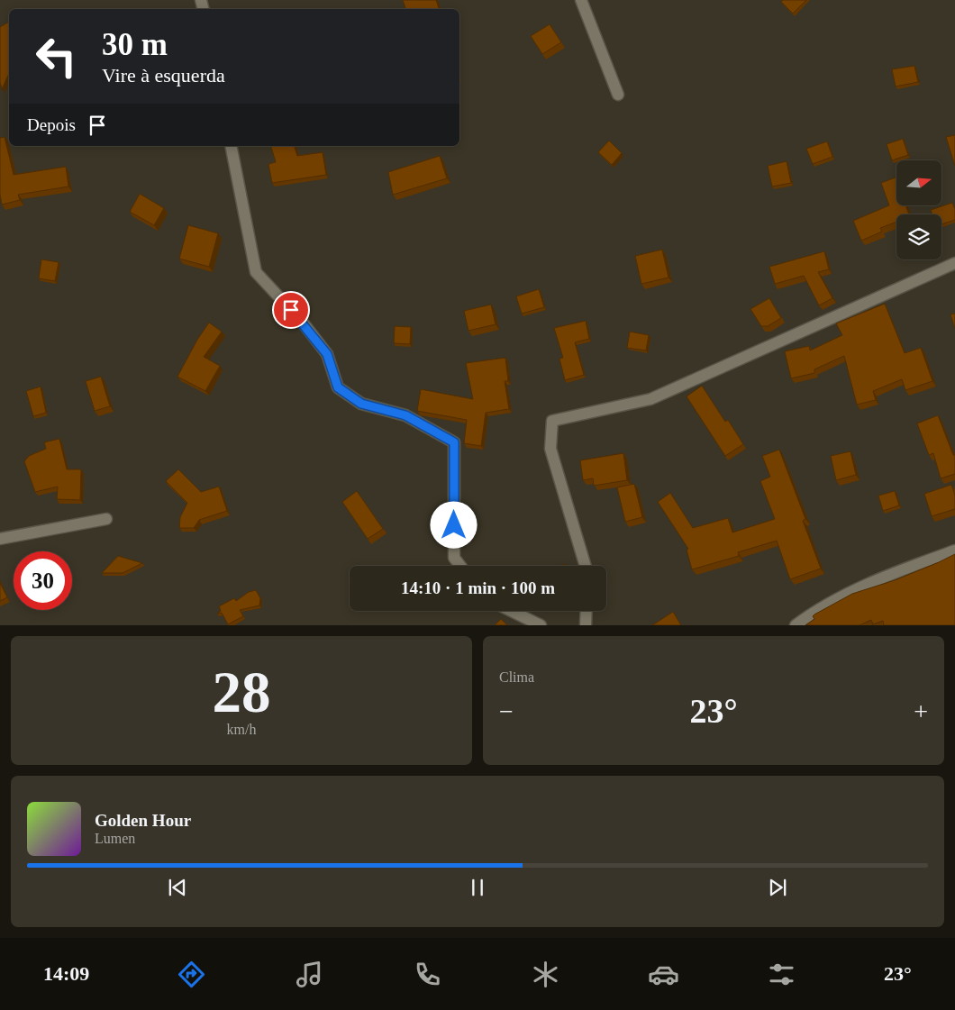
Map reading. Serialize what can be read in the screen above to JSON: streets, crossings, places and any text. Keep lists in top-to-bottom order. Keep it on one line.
{"north":"right","page":{"turn":["30 m","Vire à esquerda"],"then":"Depois","limit":"30","trip":"14:10 · 1 min · 100 m","tile":[["28","km/h"],"Clima"],"heat":["−","23°","+"],"song":["Golden Hour","Lumen"],"tabs":["14:09","23°"]}}
